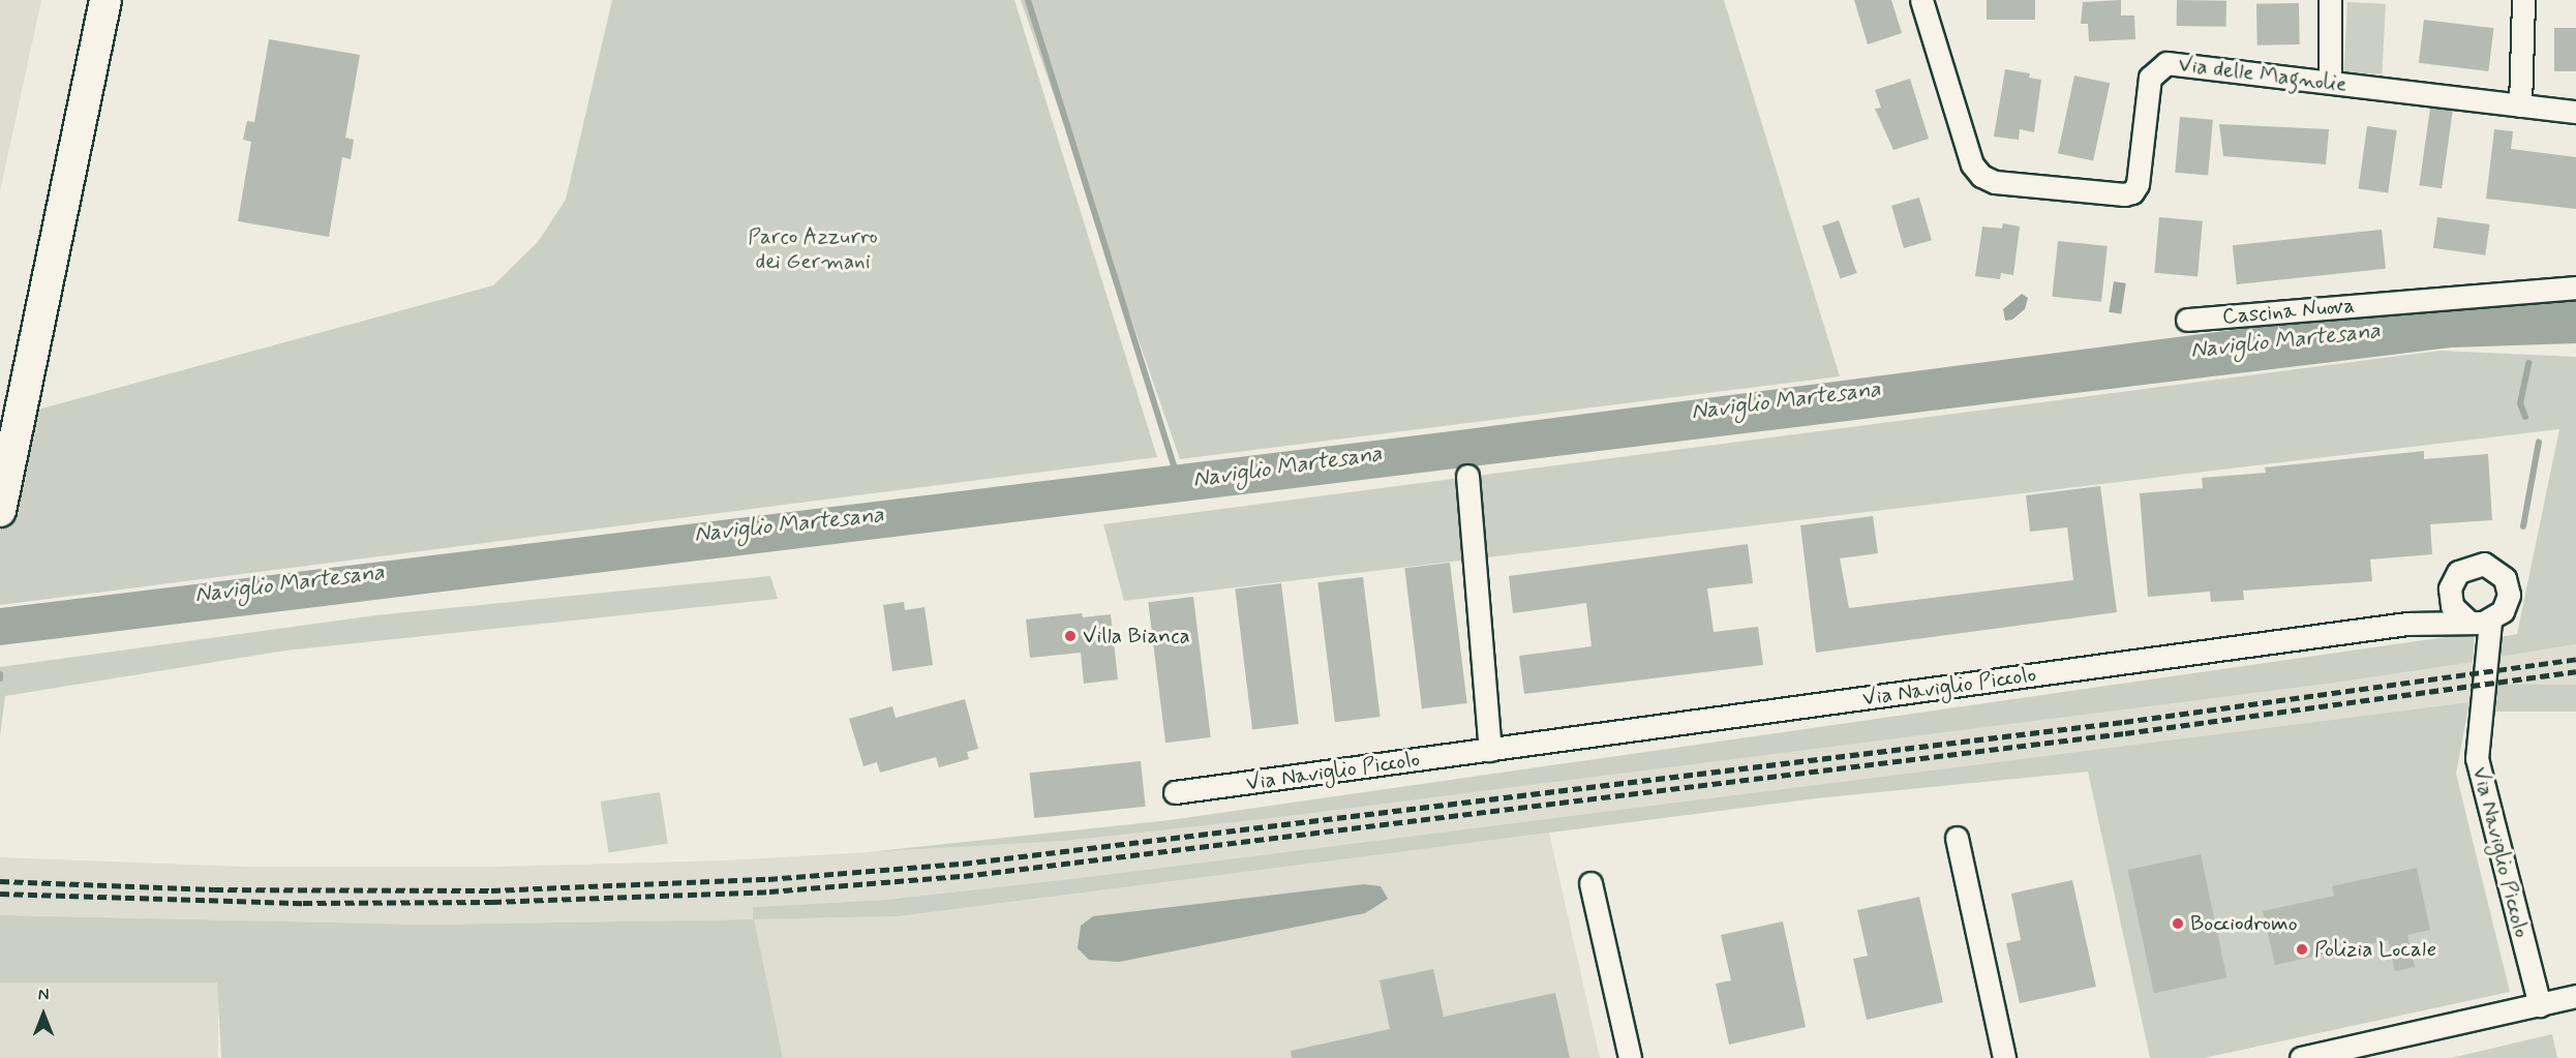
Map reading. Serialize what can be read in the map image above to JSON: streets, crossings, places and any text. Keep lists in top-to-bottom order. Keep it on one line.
{"streets":{"street":["Via delle Magnolie","Cascina Nuova","Via Naviglio Piccolo"]},"water":["Naviglio Martesana"],"parks":["Parco Azzurro dei Germani"],"places":["Villa Bianca","Bocciodromo","Polizia Locale"],"north":"top"}
